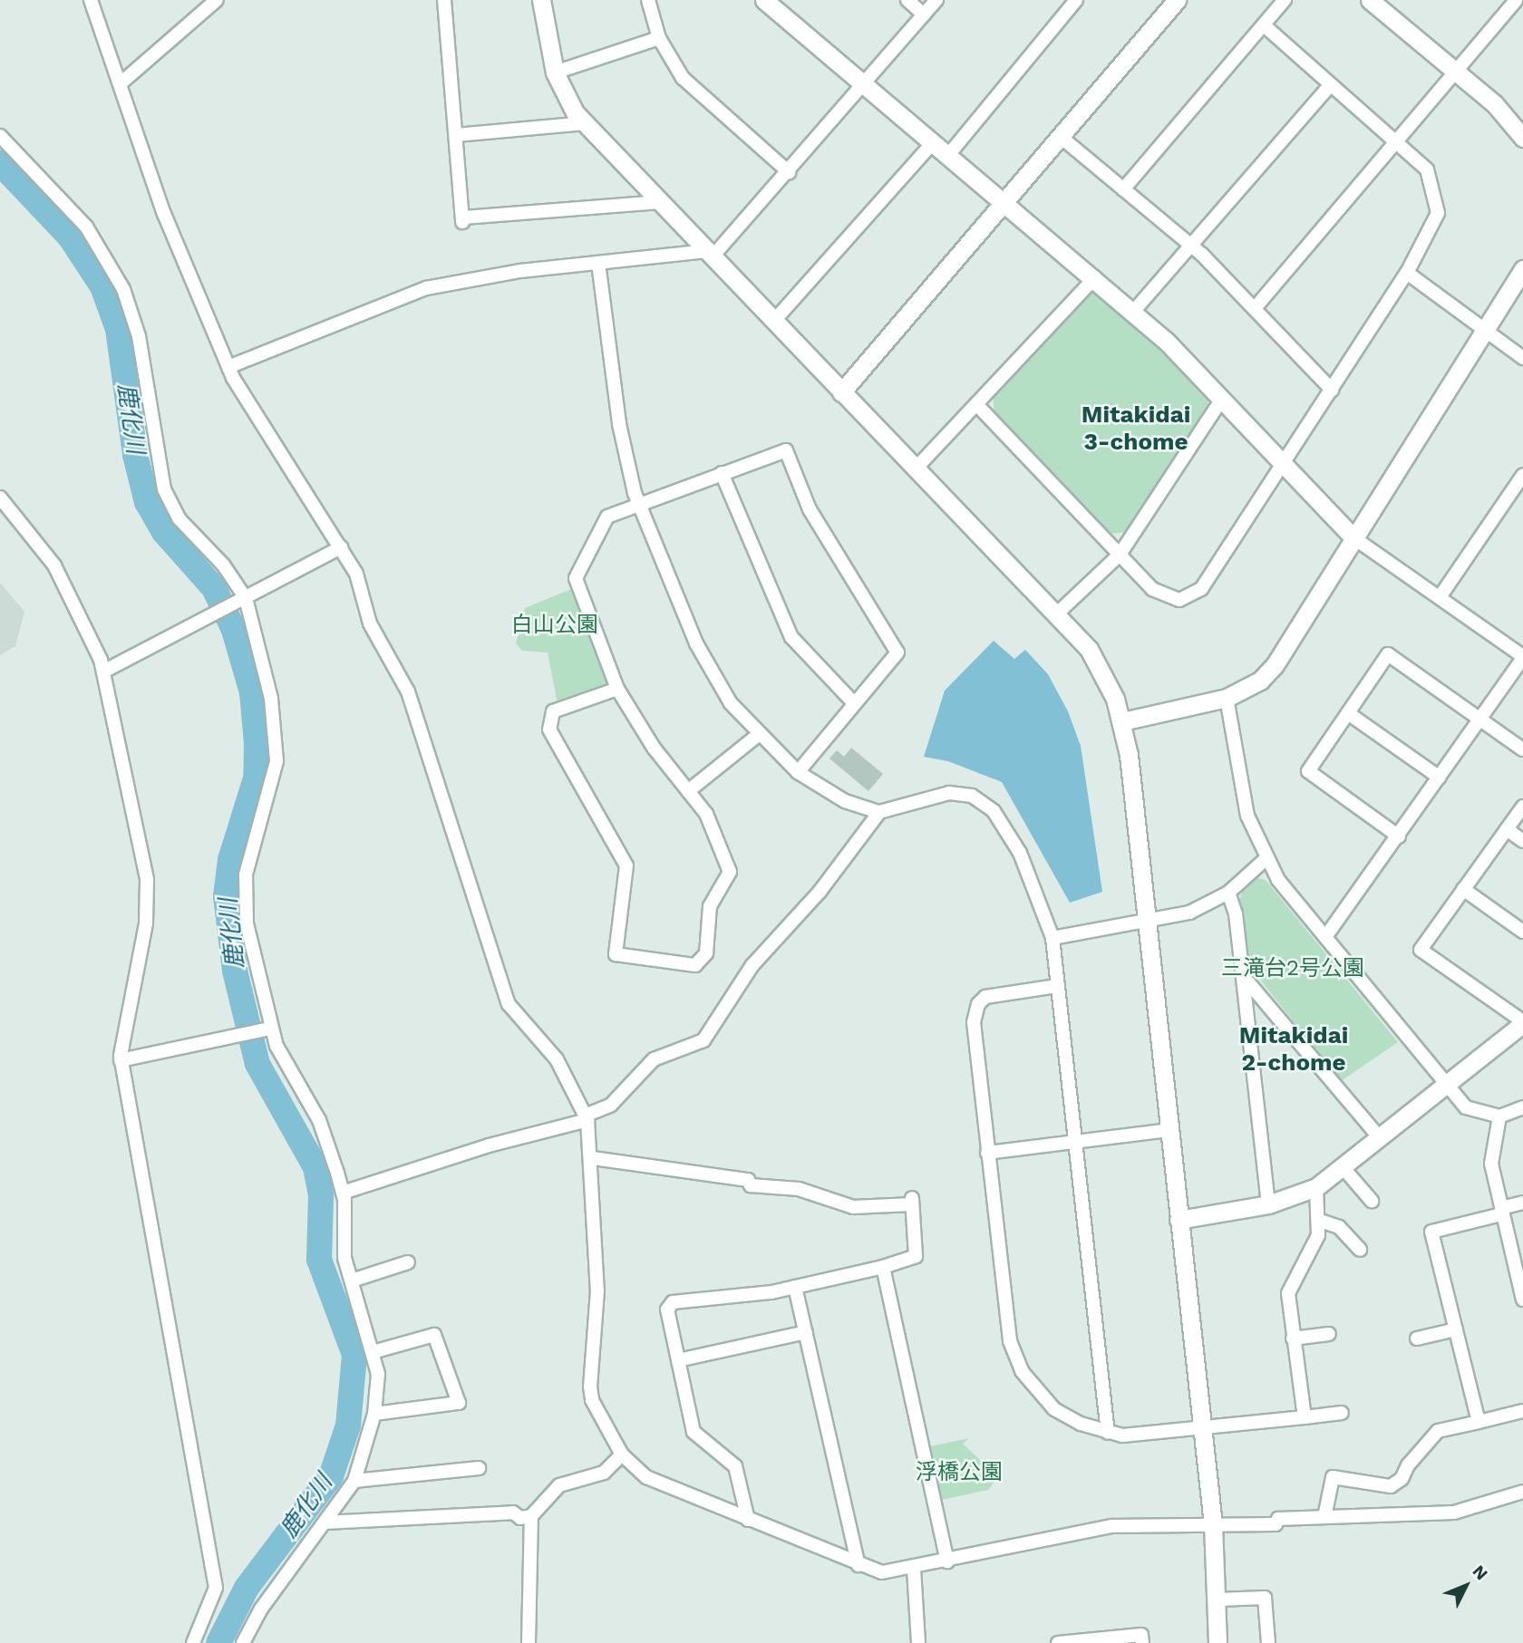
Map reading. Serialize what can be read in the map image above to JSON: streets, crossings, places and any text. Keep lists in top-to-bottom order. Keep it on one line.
{"districts":["Mitakidai 3-chome","Mitakidai 2-chome"],"water":["鹿化川"],"parks":["白山公園","三滝台2号公園","浮橋公園"],"north":"top right"}
